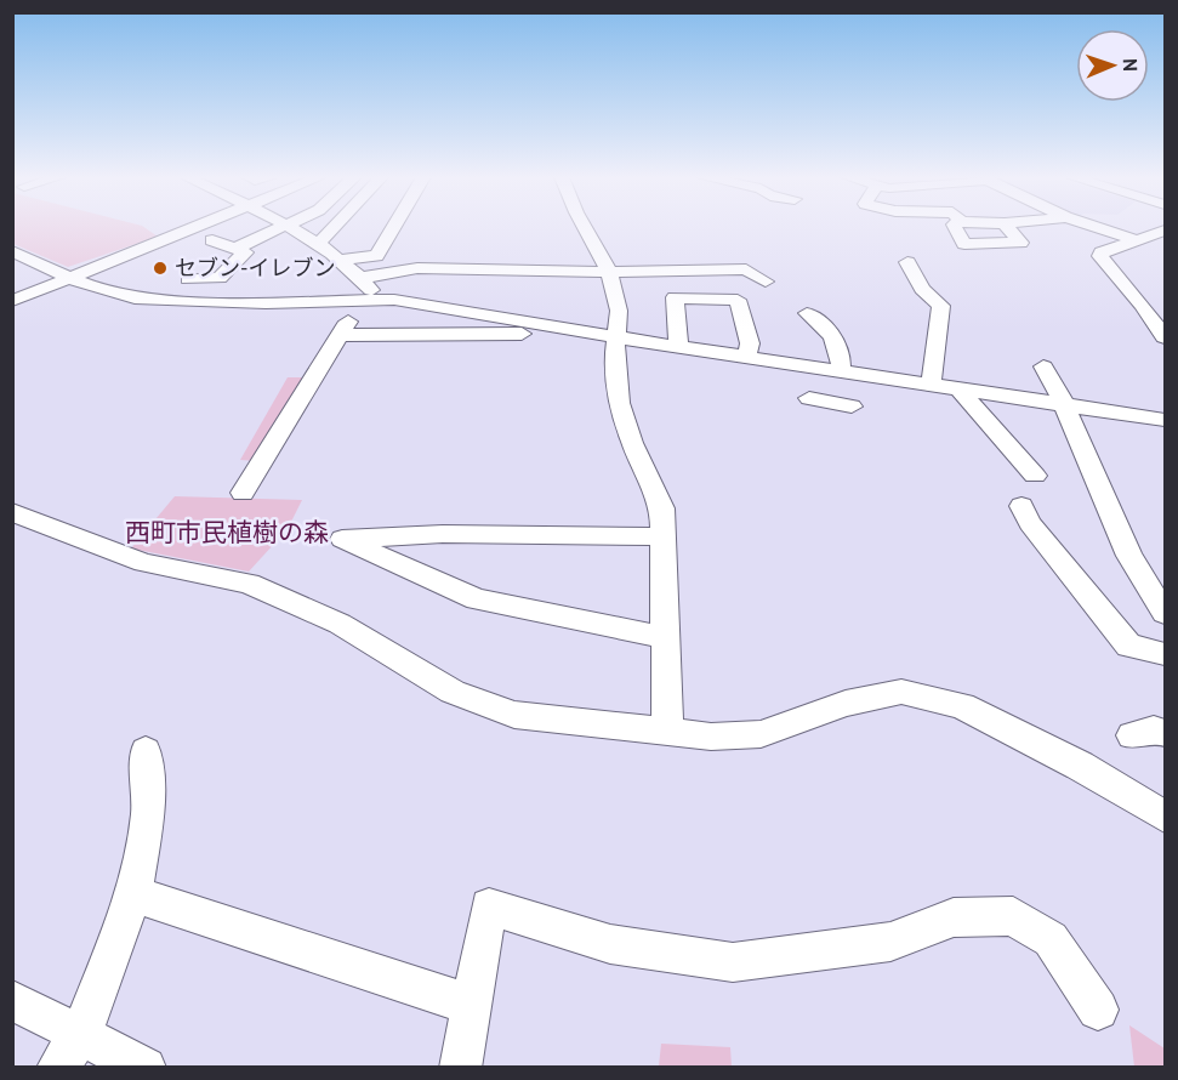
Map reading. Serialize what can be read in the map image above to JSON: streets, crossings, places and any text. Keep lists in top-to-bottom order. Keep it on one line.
{"parks":["西町市民植樹の森"],"places":["セブン-イレブン"],"north":"right"}
